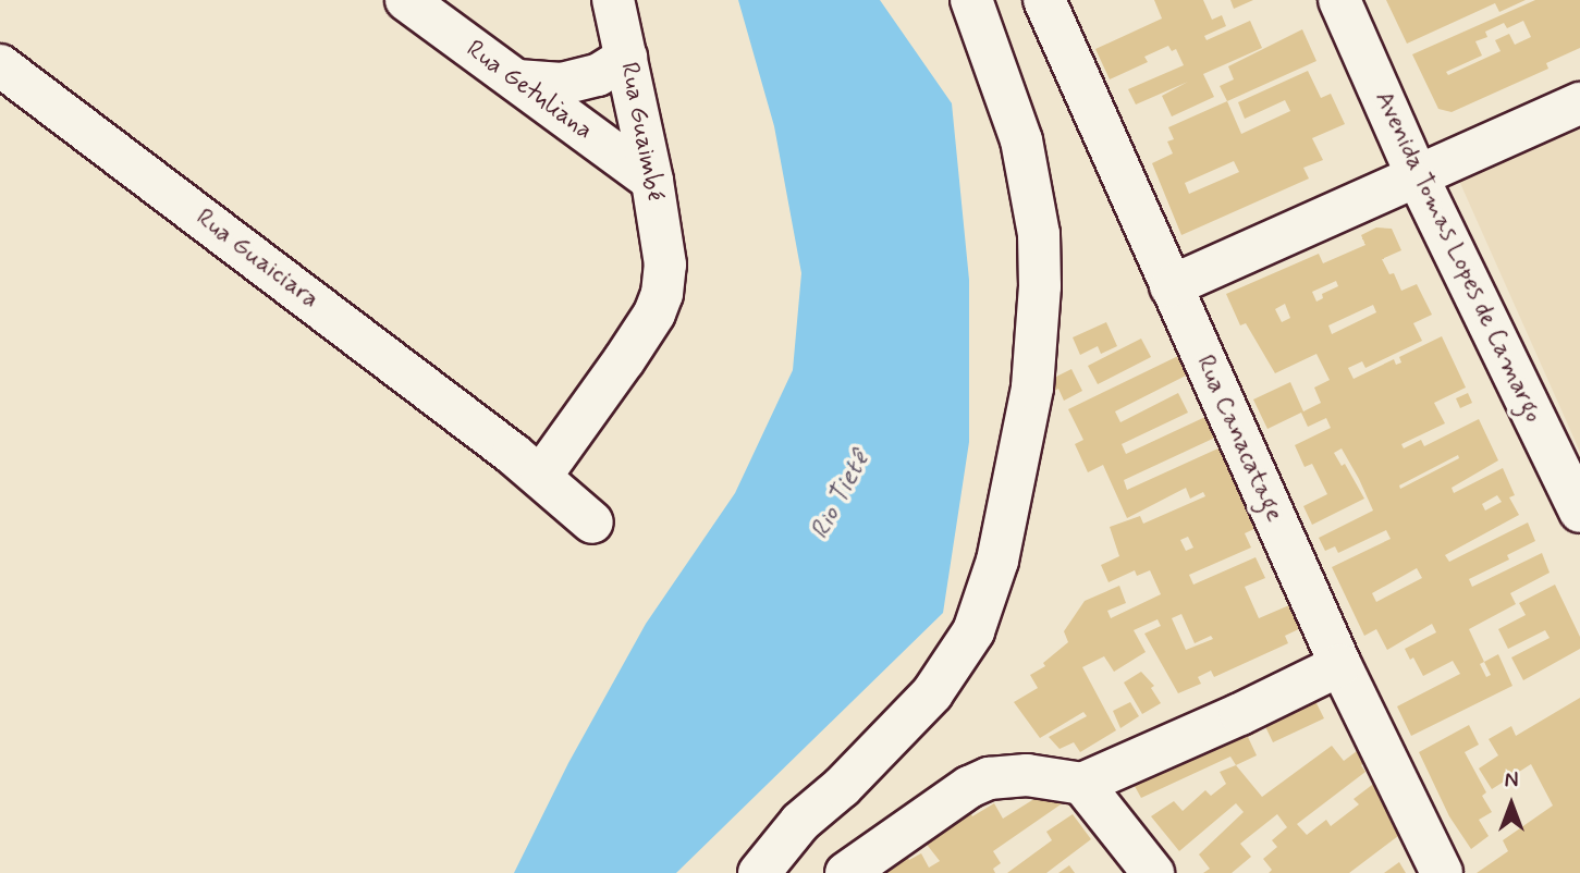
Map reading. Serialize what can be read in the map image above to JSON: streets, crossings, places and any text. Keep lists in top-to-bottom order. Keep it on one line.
{"streets":{"street":["Rua Getuliana","Rua Guaimbé","Avenida Tomas Lopes de Camargo","Rua Guaiciara","Rua Canacatage"]},"crossings":[["Rua Getuliana","Rua Guaimbé"],["Rua Guaimbé","Rua Guaiciara"]],"water":["Rio Tietê"],"north":"top"}
